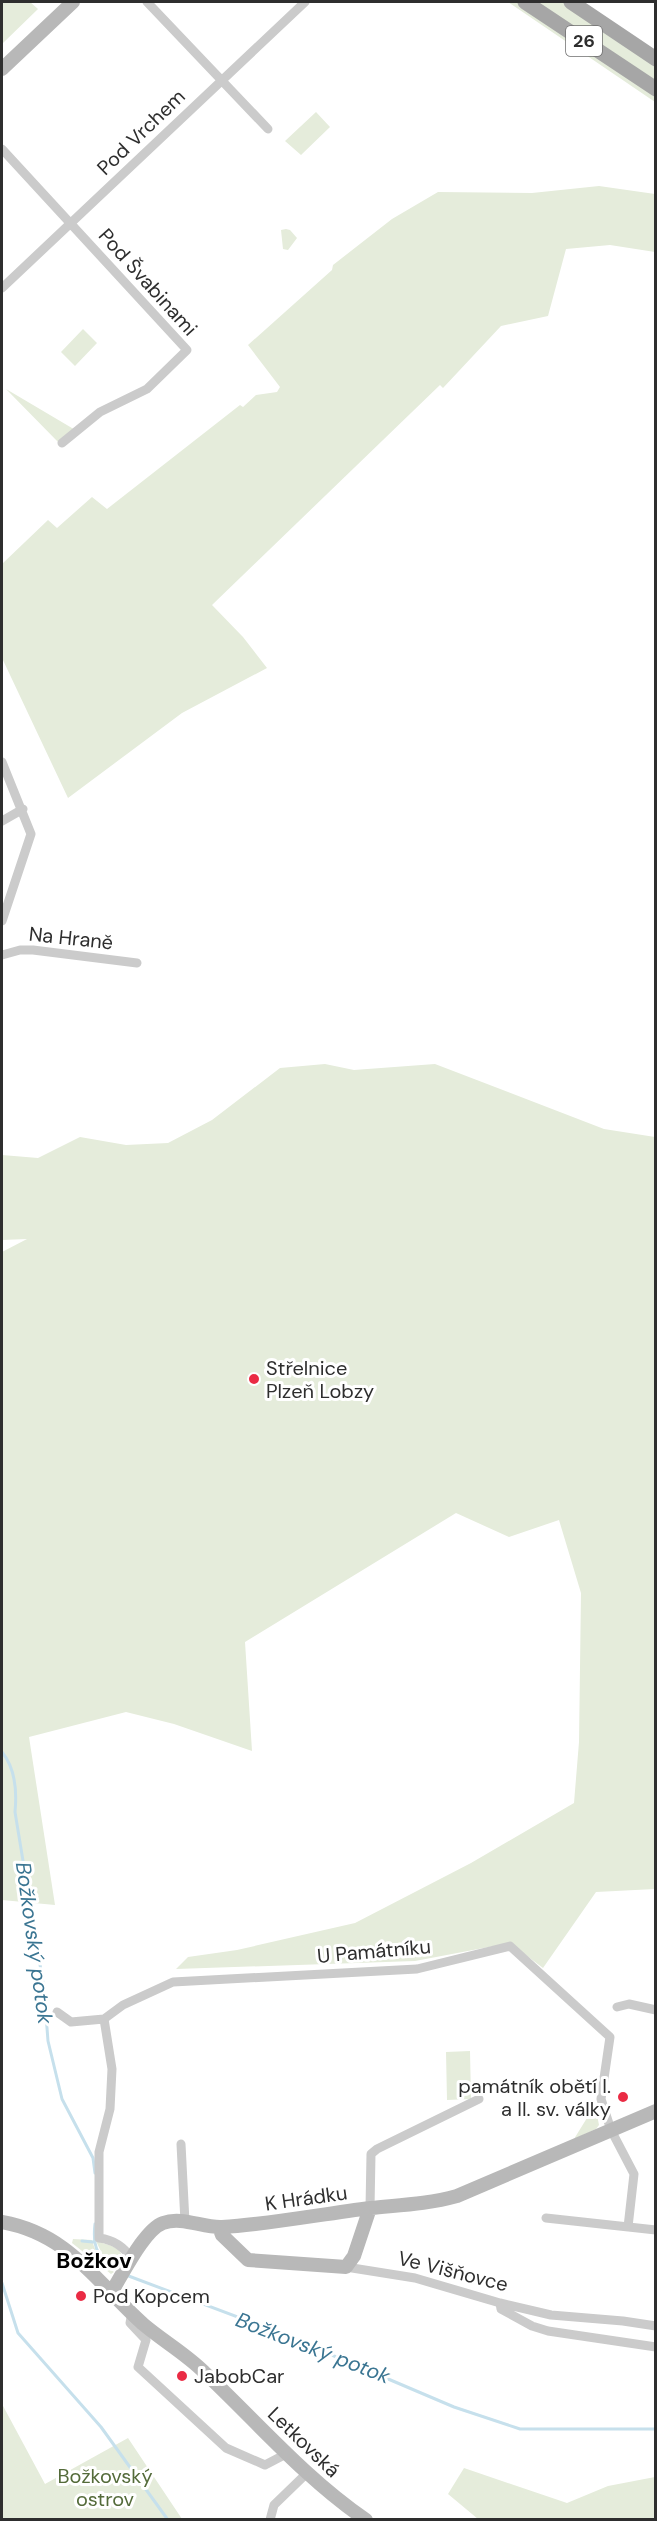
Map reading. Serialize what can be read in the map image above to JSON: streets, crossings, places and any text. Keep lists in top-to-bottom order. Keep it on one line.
{"streets":{"main road":["26"],"street":["Pod Vrchem","Pod Švabinami","Na Hraně","U Památníku","K Hrádku","Ve Višňovce","Letkovská"]},"crossings":[["Pod Vrchem","Pod Švabinami"],["K Hrádku","Ve Višňovce"],["K Hrádku","Letkovská"]],"districts":["Božkov"],"water":["Božkovský potok"],"parks":["Božkovský ostrov"],"places":["Střelnice Plzeň Lobzy","památník obětí I. a II. sv. války","Pod Kopcem","JabobCar"]}
